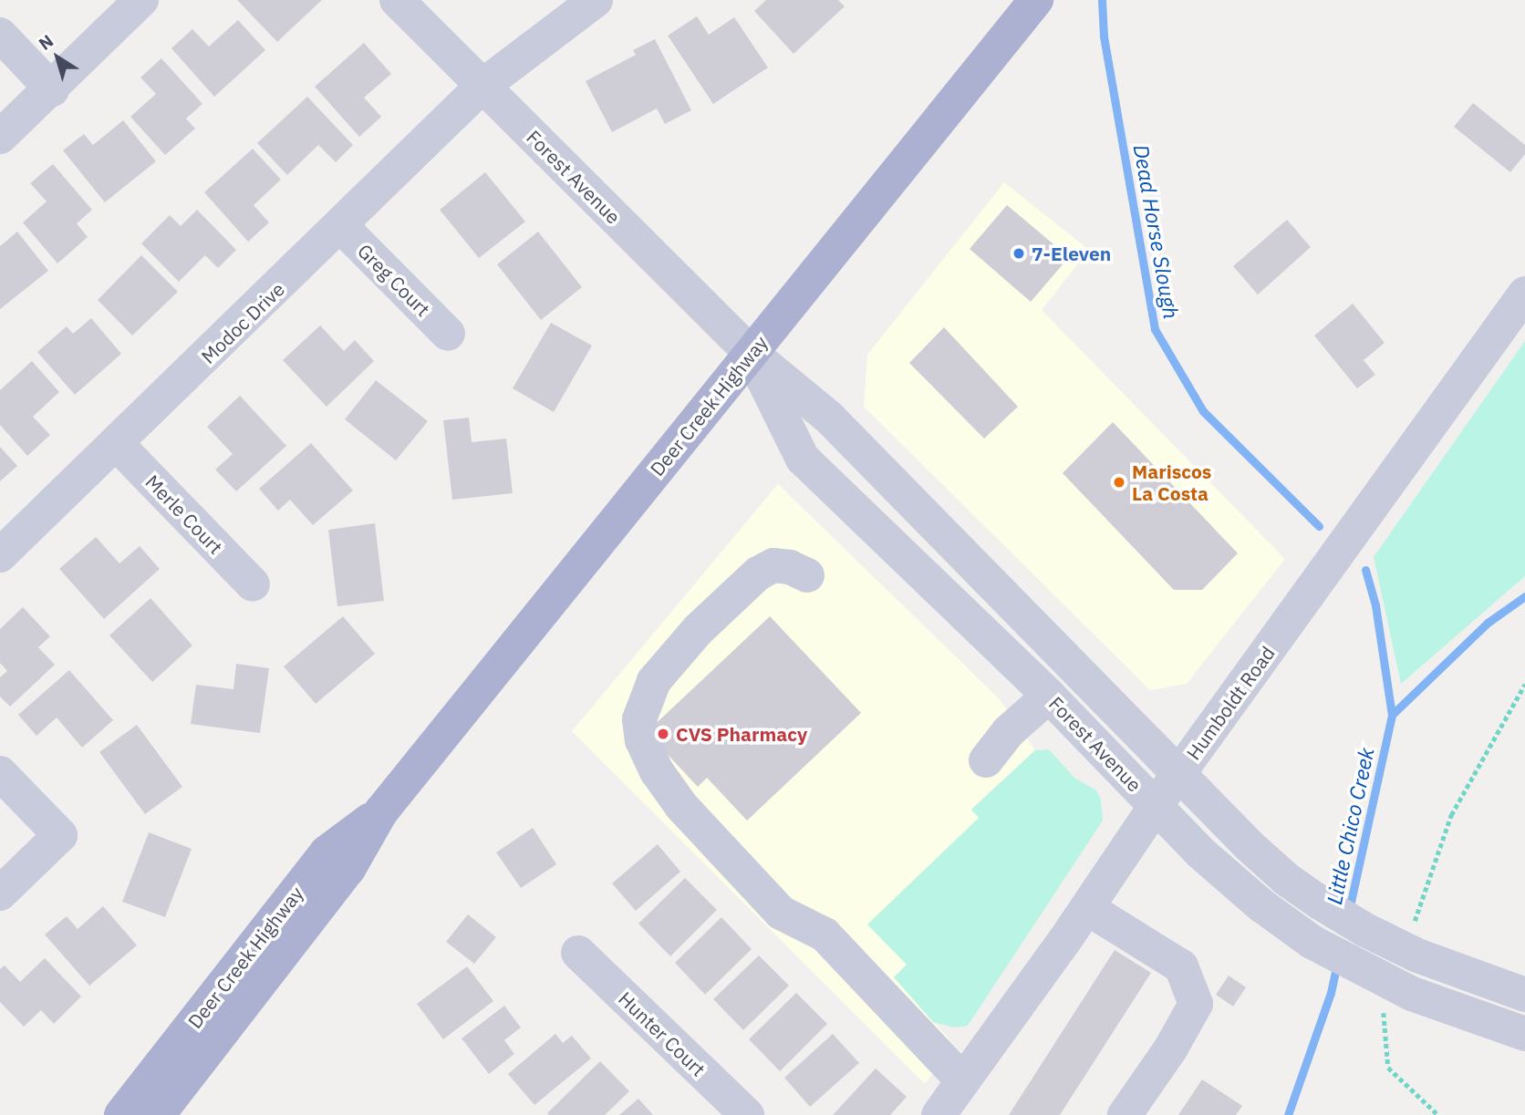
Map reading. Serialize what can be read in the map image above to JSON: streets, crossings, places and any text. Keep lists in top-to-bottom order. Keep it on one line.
{"streets":{"main road":["Deer Creek Highway"],"street":["Forest Avenue","Greg Court","Modoc Drive","Merle Court","Humboldt Road","Hunter Court"]},"crossings":[["Forest Avenue","Modoc Drive"],["Forest Avenue","Deer Creek Highway"],["Forest Avenue","Humboldt Road"],["Greg Court","Modoc Drive"],["Modoc Drive","Merle Court"]],"water":["Dead Horse Slough","Little Chico Creek"],"places":["7-Eleven","Mariscos La Costa","CVS Pharmacy"],"north":"top left"}
